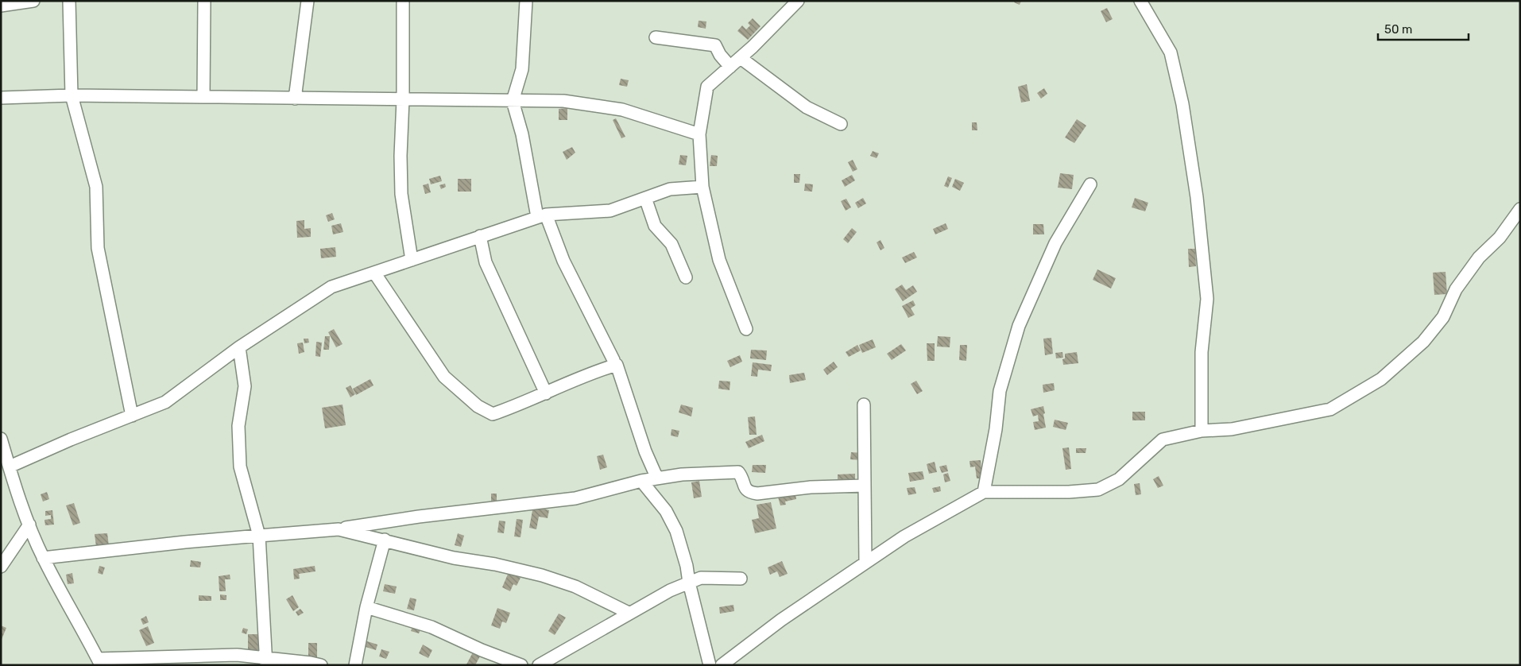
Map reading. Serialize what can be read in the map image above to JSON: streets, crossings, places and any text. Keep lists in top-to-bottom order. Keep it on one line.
{"scale_bar":"50 m"}
